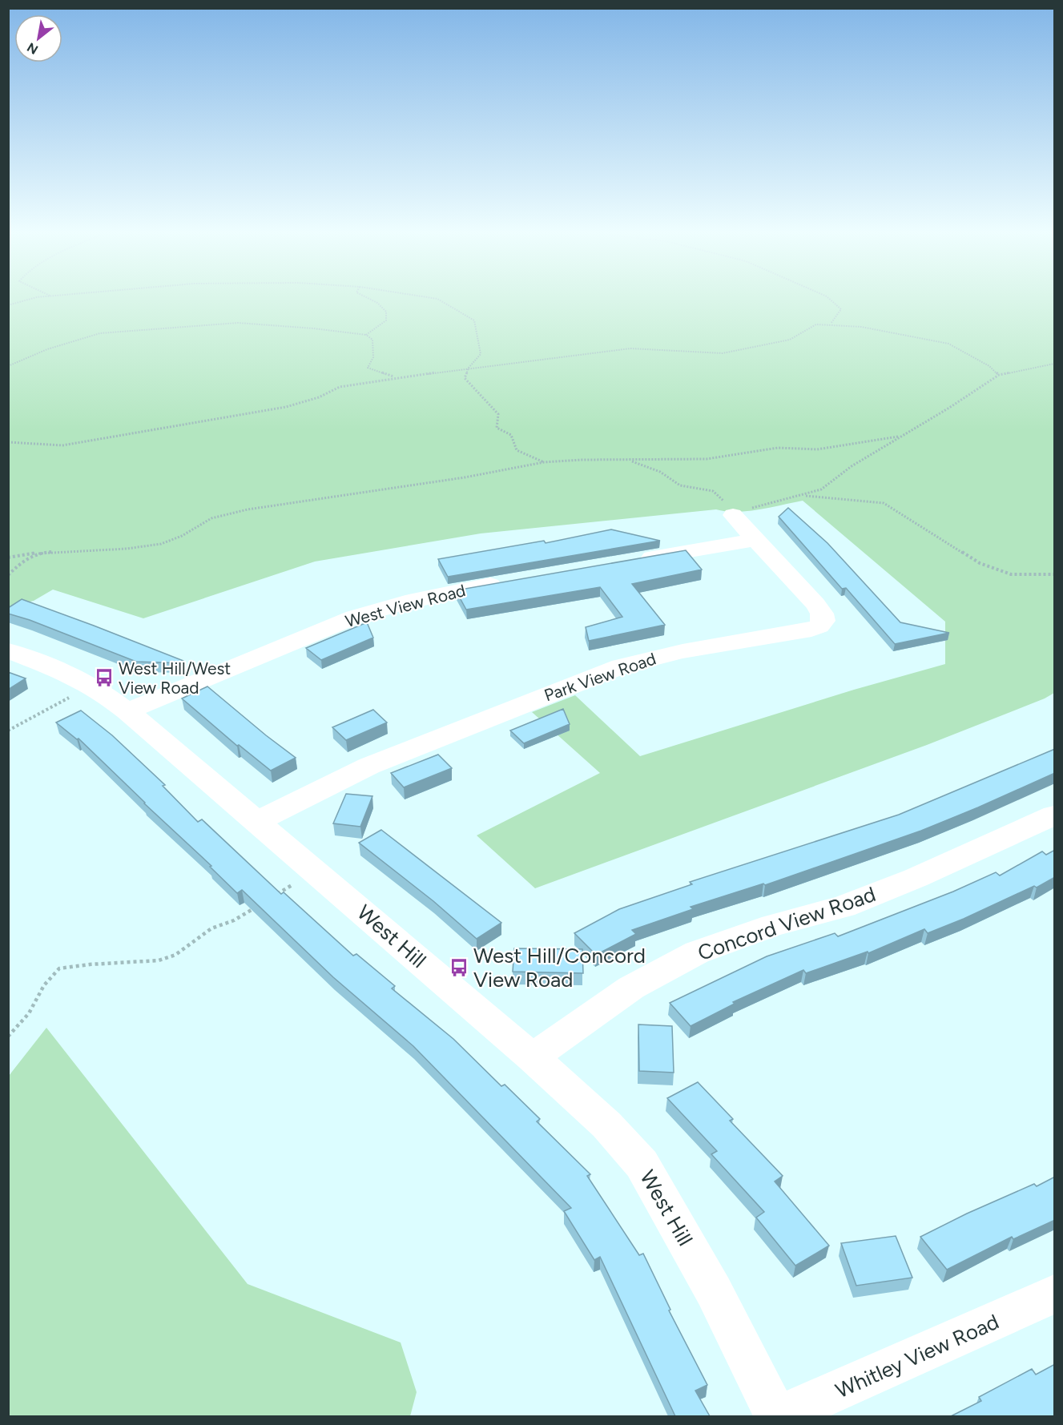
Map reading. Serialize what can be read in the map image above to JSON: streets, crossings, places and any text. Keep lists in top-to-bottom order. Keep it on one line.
{"streets":{"street":["West View Road","Park View Road","Concord View Road","West Hill","Whitley View Road"]},"crossings":[["West View Road","West Hill"],["Park View Road","West Hill"],["Concord View Road","West Hill"],["West Hill","Whitley View Road"]],"places":{"bus stop":["West Hill/West View Road","West Hill/Concord View Road"]},"north":"bottom left"}
